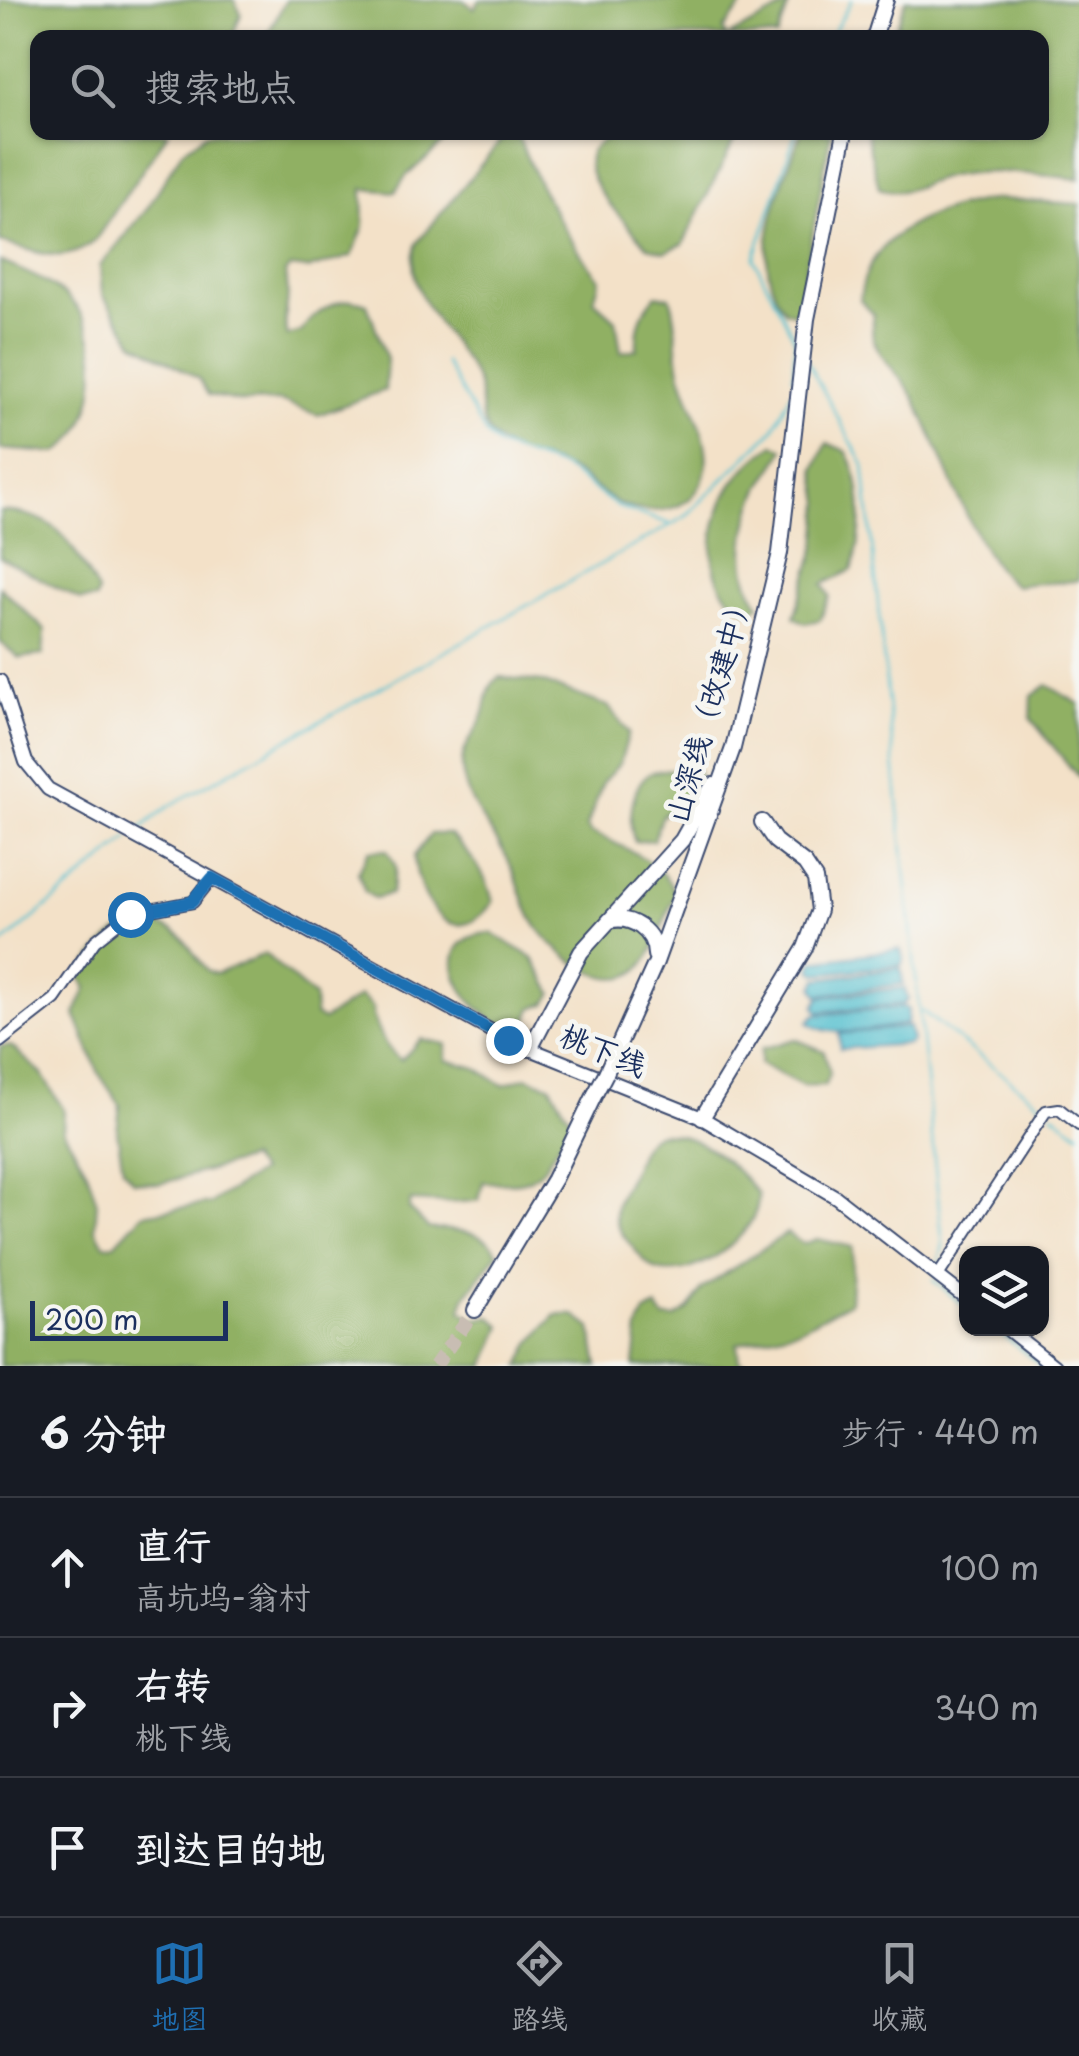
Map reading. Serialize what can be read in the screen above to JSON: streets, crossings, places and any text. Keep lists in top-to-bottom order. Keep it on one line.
{"streets":{"highway":["山深线（改建中）"],"main road":["桃下线"]},"scale_bar":"200 m","page":{"search":"搜索地点","scale":"200 m","heading":["6 分钟","步行 · 440 m"],"list":[["直行","高坑坞-翁村","100 m"],["右转","桃下线","340 m"],"到达目的地"],"nav":["地图","路线","收藏"]}}
